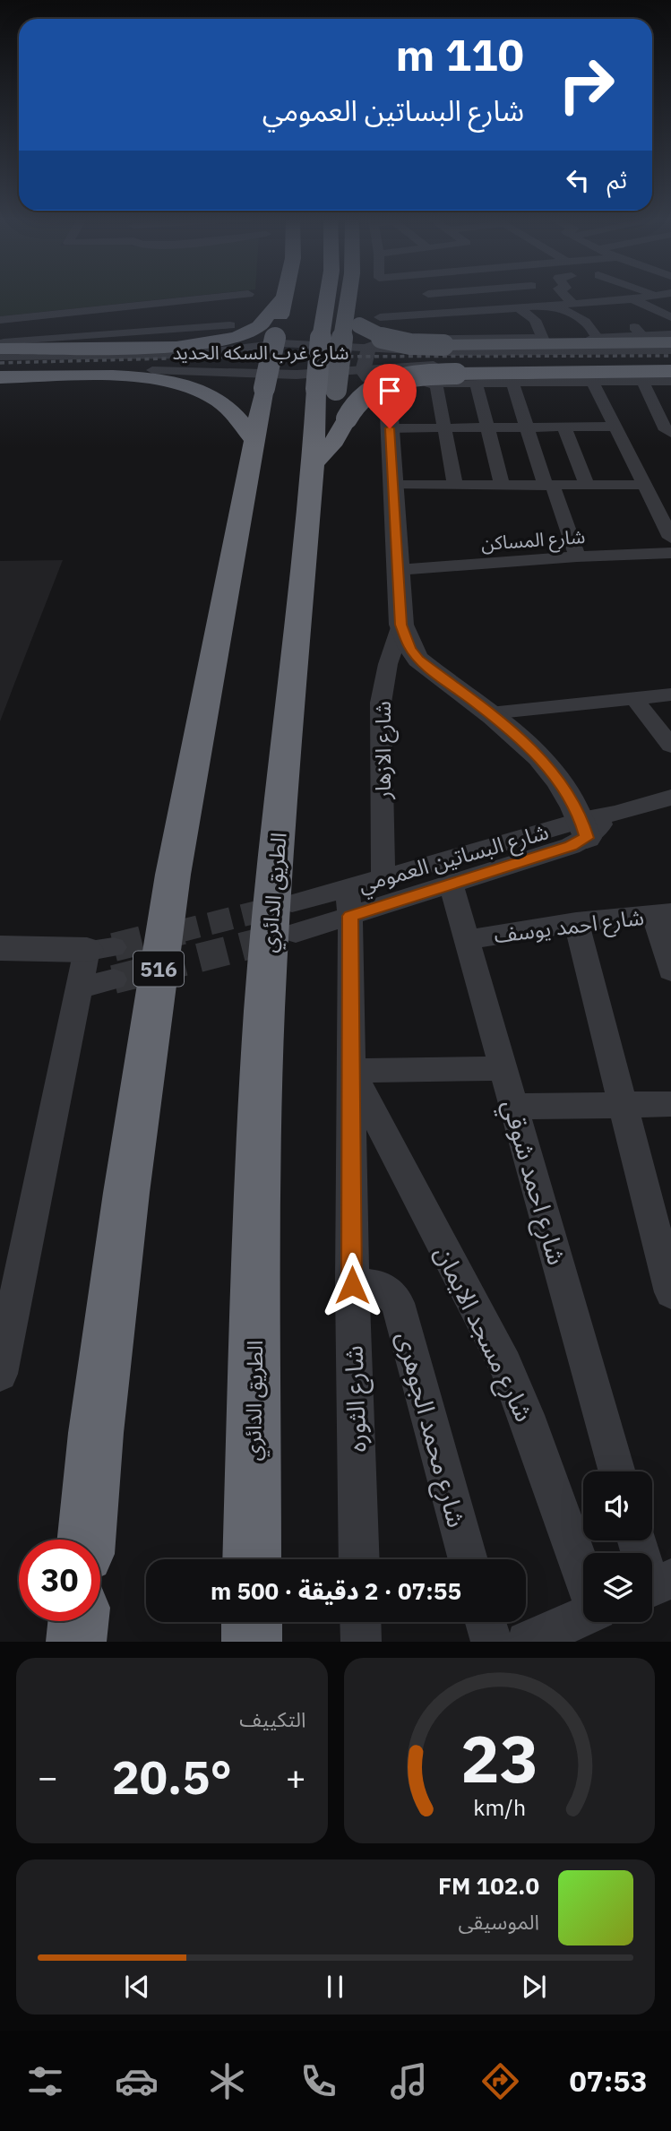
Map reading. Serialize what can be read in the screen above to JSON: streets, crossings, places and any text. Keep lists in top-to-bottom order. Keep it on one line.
{"streets":{"highway":["الطريق الدائري","516"],"street":["شارع غرب السكه الحديد","شارع المساكن","شارع الازهار","شارع البساتين العمومي","شارع احمد يوسف","شارع احمد شوقي","شارع مسجد الايمان","شارع الثوره","شارع محمد الجوهرى"]},"crossings":[["شارع المساكن","شارع الازهار"],["شارع الازهار","شارع البساتين العمومي"],["شارع البساتين العمومي","شارع احمد شوقي"],["شارع البساتين العمومي","شارع الثوره"],["شارع احمد يوسف","شارع احمد شوقي"],["شارع مسجد الايمان","شارع الثوره"],["شارع الثوره","شارع محمد الجوهرى"]],"page":{"turn":["110 m","شارع البساتين العمومي"],"then":"ثم","limit":"30","trip":"07:55 · 2 دقيقة · 500 m","tile":"التكييف","heat":["−","20.5°","+"],"song":["102.0 FM","الموسيقى"],"tabs":"07:53","gauge":["23","km/h"]}}
